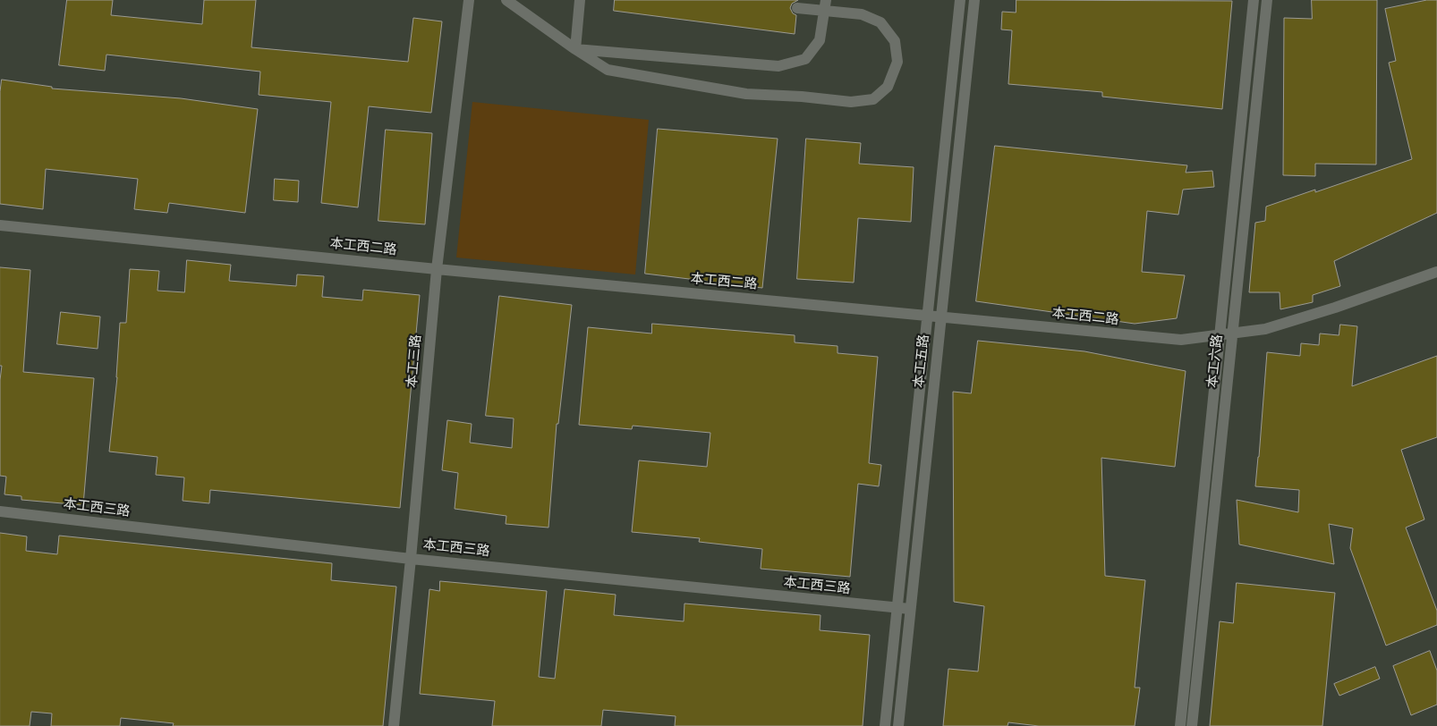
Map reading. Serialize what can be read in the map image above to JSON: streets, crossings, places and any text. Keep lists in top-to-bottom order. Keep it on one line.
{"streets":{"street":["本工西二路","本工三路","本工五路","本工六路","本工西三路"]},"crossings":[["本工西二路","本工三路"],["本工西二路","本工五路"],["本工西二路","本工六路"],["本工三路","本工西三路"],["本工五路","本工西三路"]]}
